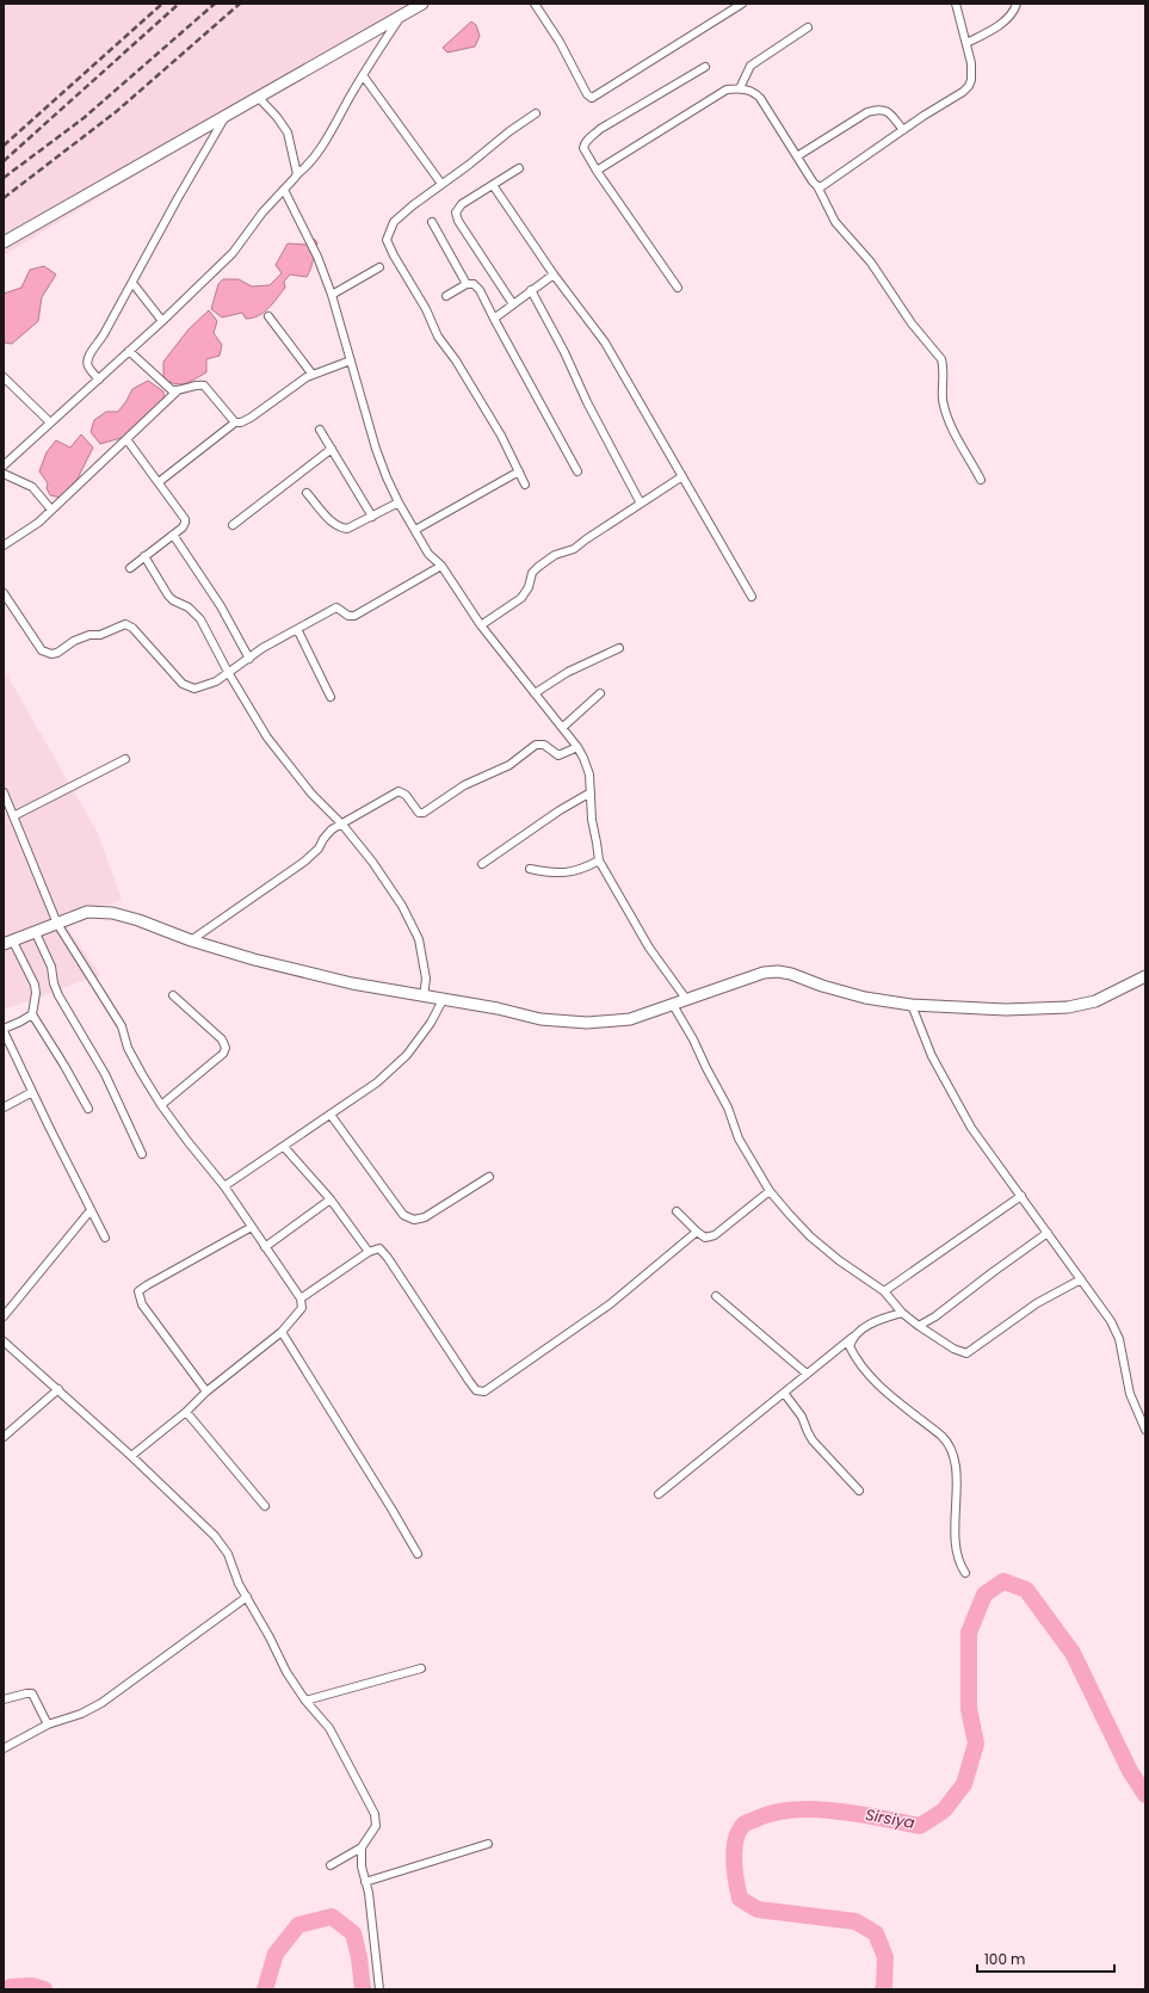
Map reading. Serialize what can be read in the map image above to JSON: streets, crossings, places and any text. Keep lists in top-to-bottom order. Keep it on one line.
{"water":["Sirsiya"],"scale_bar":"100 m"}
